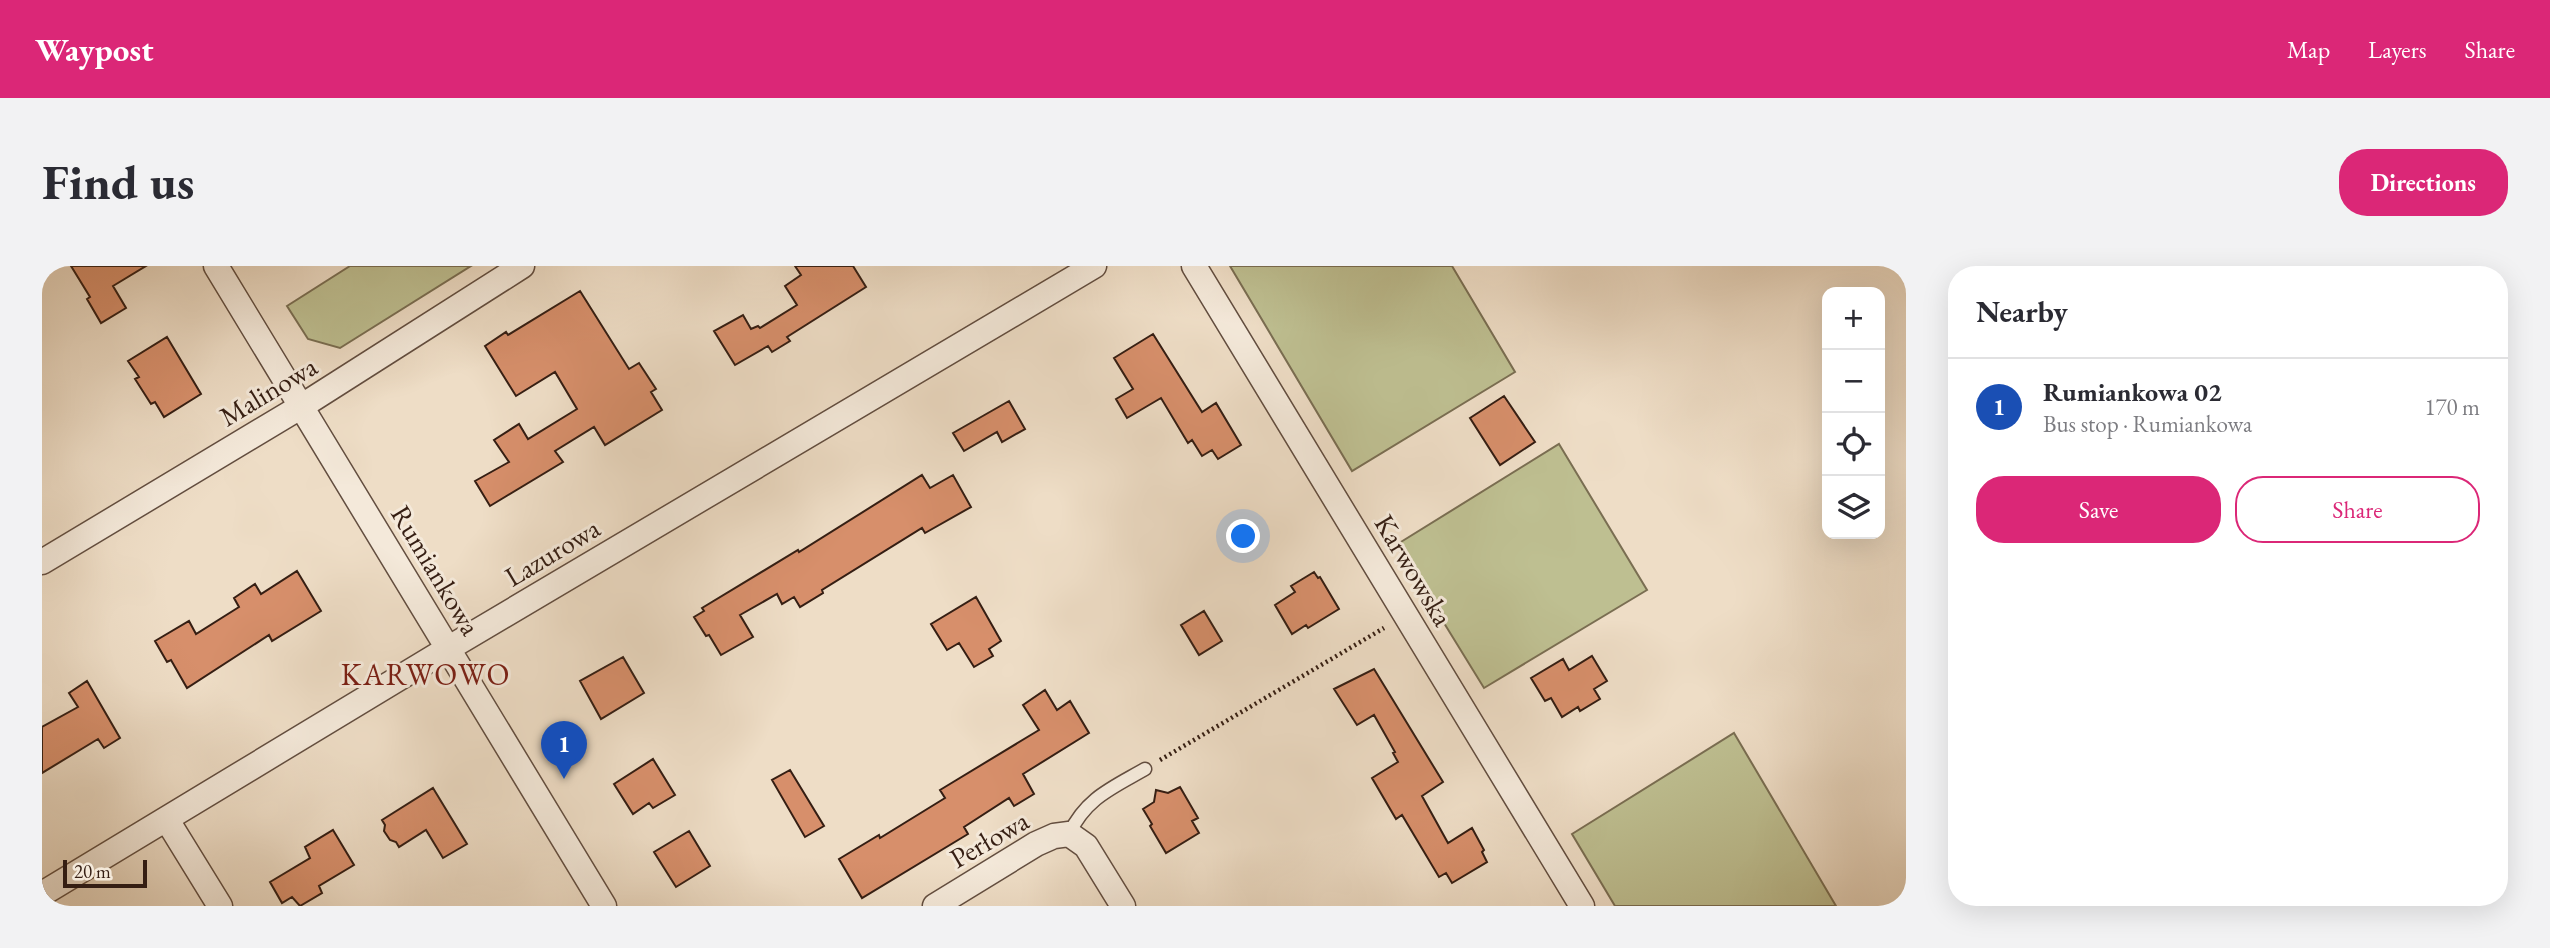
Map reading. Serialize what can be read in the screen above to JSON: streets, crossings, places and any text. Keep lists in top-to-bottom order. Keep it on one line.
{"streets":{"street":["Malinowa","Lazurowa","Rumiankowa","Karwowska","Perłowa"]},"crossings":[["Malinowa","Rumiankowa"],["Lazurowa","Rumiankowa"]],"districts":["KARWOWO"],"scale_bar":"20 m","page":{"header":"Waypost","nav":["Map","Layers","Share"],"buttons":["Directions",["Save","Share"]],"title":"Find us","heading":"Nearby","map_buttons":["+","−"],"list":[{"mark":"1","name":"Rumiankowa 02","note":"Bus stop · Rumiankowa","value":"170 m"}],"pins":"1","scale":"20 m"}}
